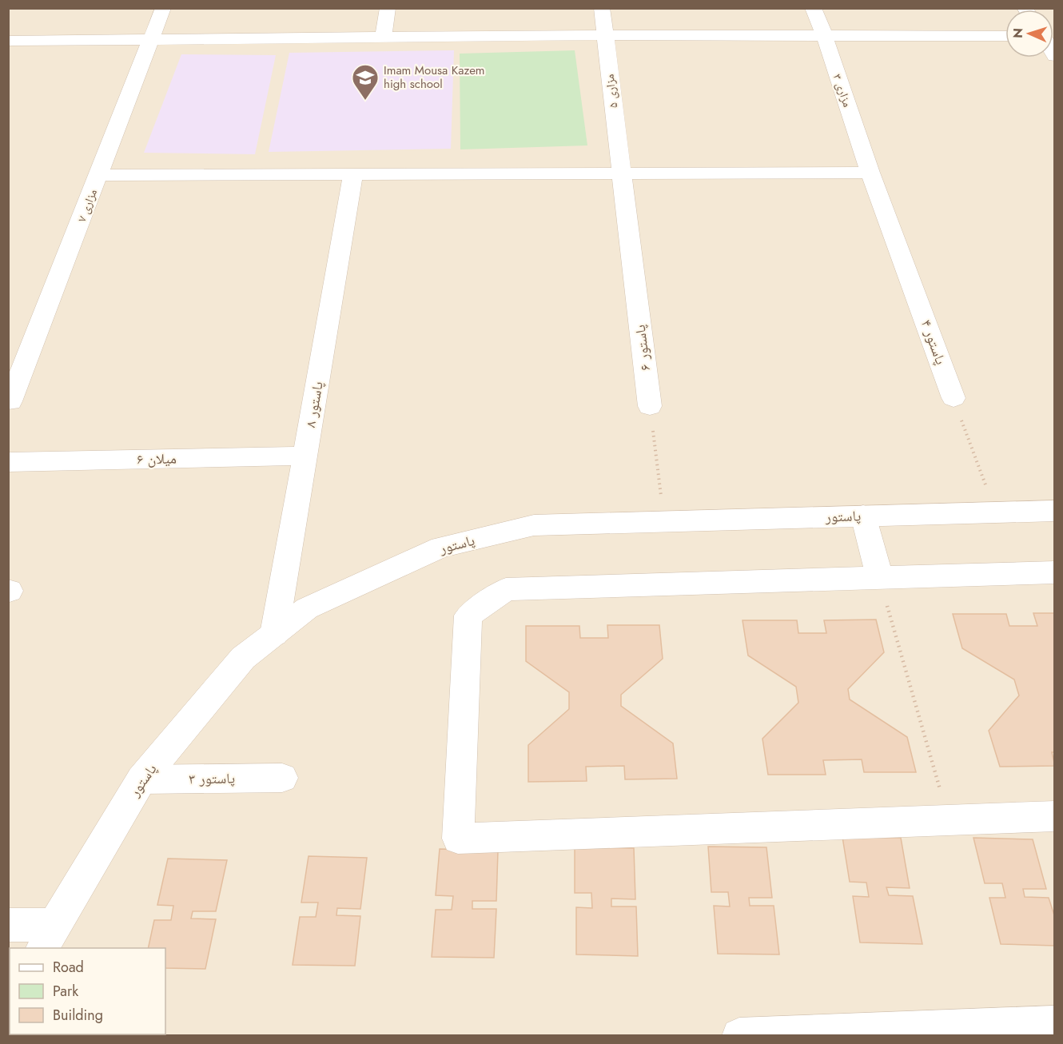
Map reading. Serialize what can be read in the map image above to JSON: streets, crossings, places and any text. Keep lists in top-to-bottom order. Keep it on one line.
{"streets":{"street":["مزاری ۳","مزاری ۵","مزاری ۷","پاستور ۴","پاستور ۶","پاستور ۸","میلان ۶","پاستور","پاستور ۳"]},"crossings":[["مزاری ۳","پاستور ۴"],["مزاری ۵","پاستور ۶"],["پاستور ۸","میلان ۶"],["پاستور ۸","پاستور"],["پاستور","پاستور ۳"]],"places":{"school or university":["Imam Mousa Kazem high school"]},"legend":["Road","Park","Building"],"north":"left"}
